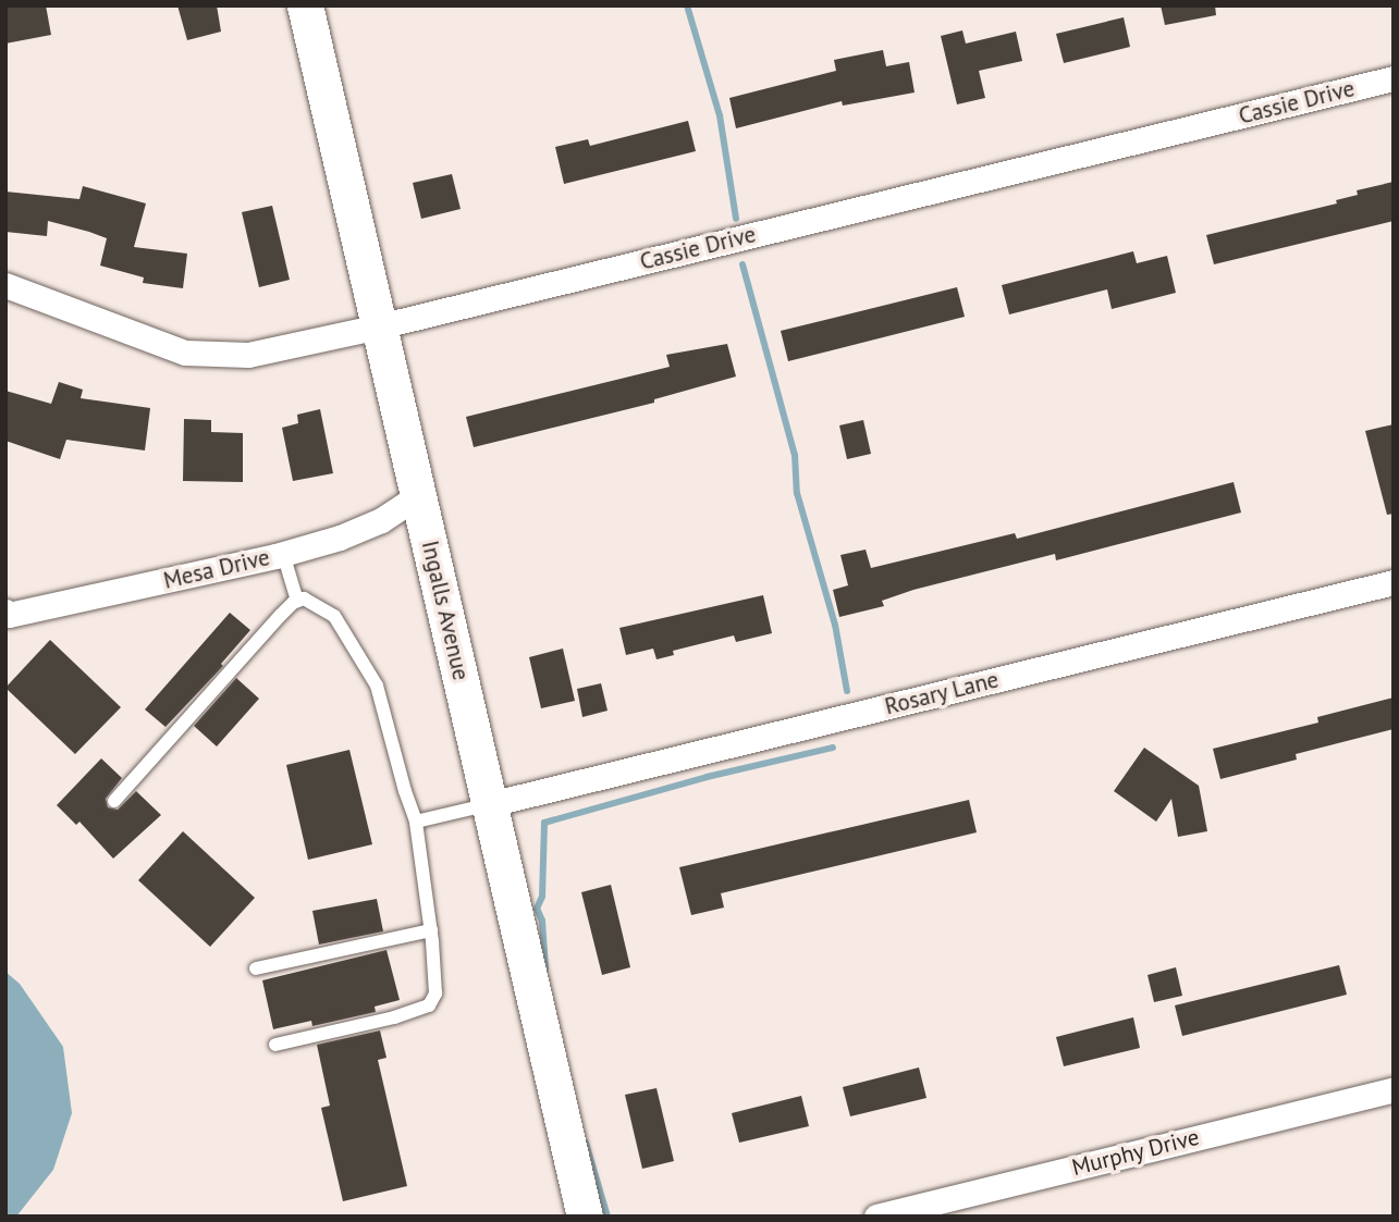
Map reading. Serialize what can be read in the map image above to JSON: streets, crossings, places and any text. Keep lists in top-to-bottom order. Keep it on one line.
{"streets":{"street":["Cassie Drive","Mesa Drive","Ingalls Avenue","Rosary Lane","Murphy Drive"]},"crossings":[["Cassie Drive","Ingalls Avenue"],["Mesa Drive","Ingalls Avenue"],["Ingalls Avenue","Rosary Lane"]]}
